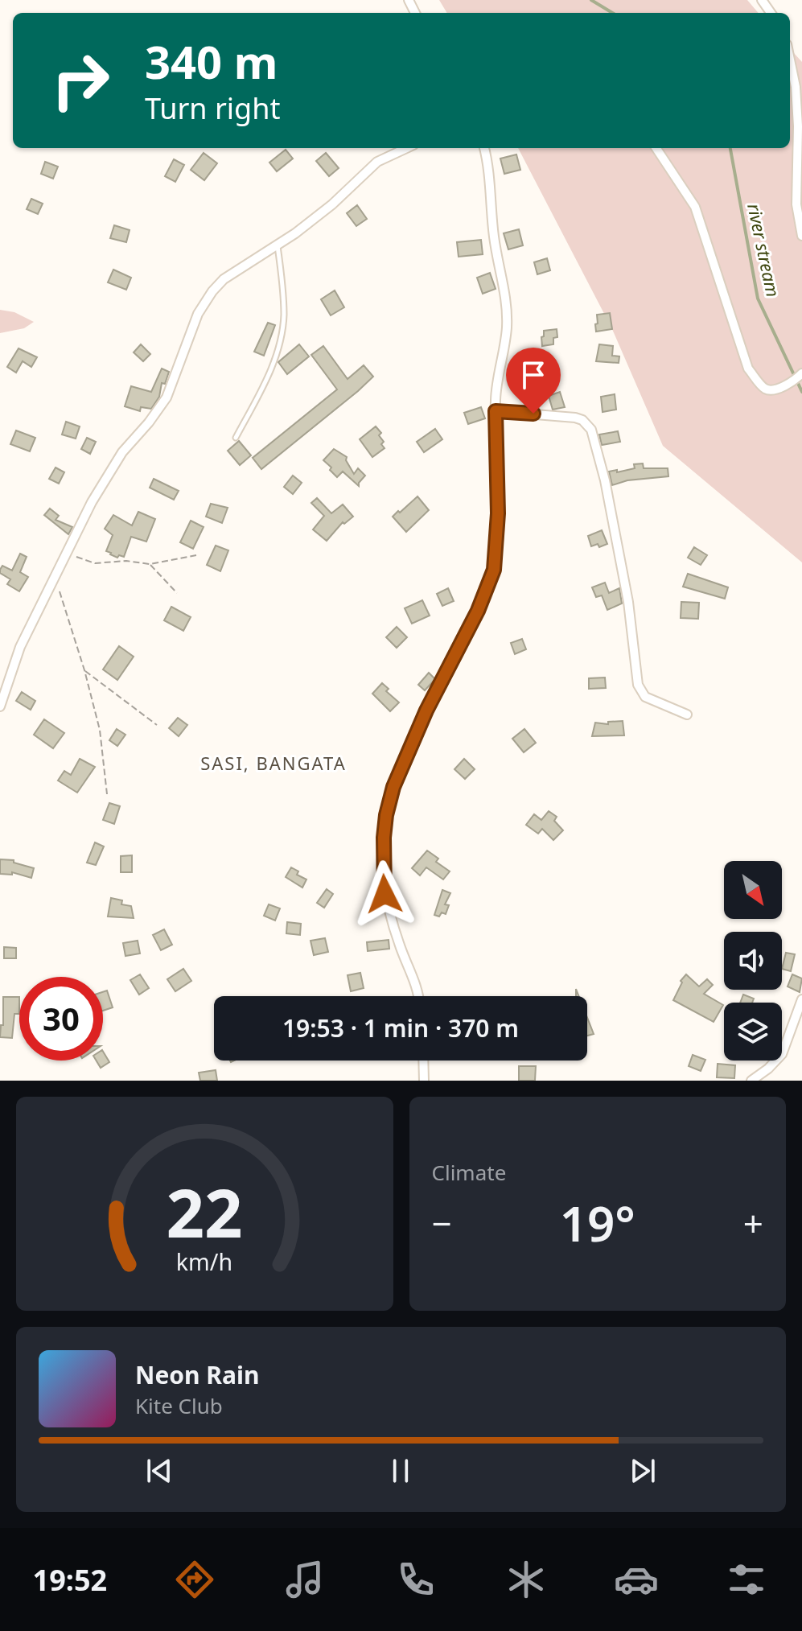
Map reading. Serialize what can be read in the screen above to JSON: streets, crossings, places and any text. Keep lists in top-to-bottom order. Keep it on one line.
{"districts":["SASI, BANGATA"],"water":["river stream"],"north":"bottom right","page":{"turn":["340 m","Turn right"],"limit":"30","trip":"19:53 · 1 min · 370 m","tile":"Climate","heat":["−","19°","+"],"song":["Neon Rain","Kite Club"],"tabs":"19:52","gauge":["22","km/h"]}}
